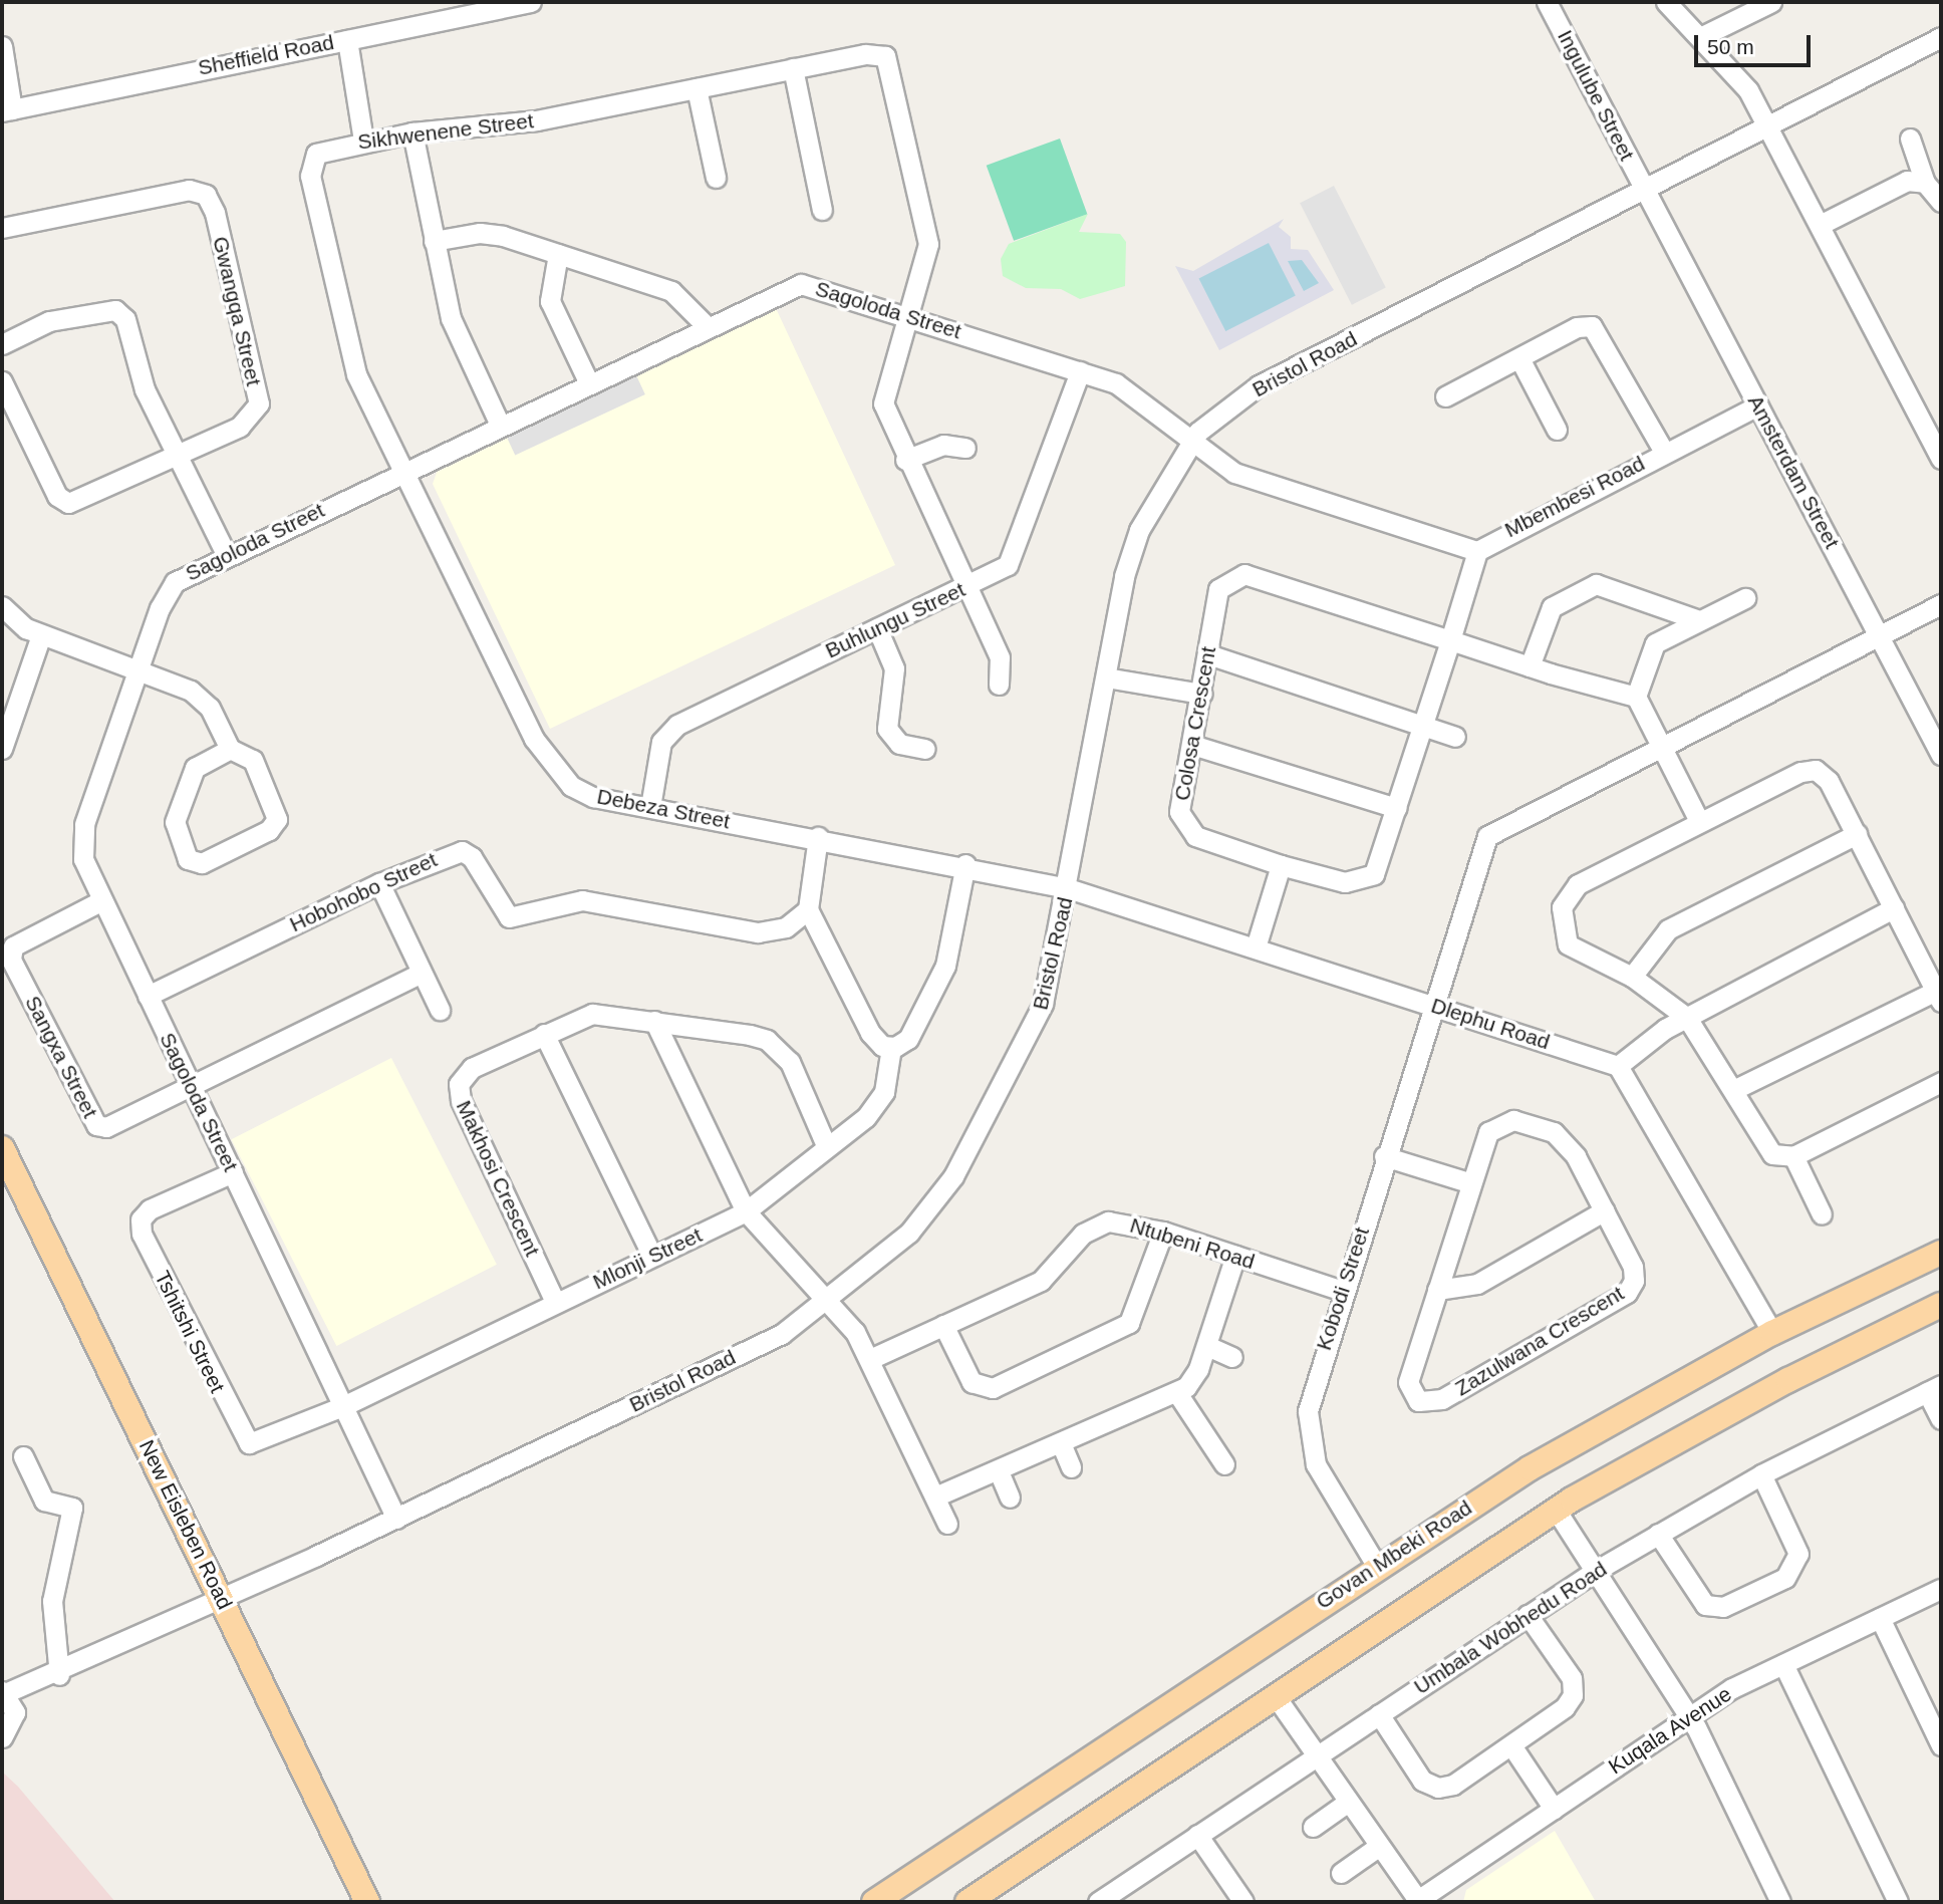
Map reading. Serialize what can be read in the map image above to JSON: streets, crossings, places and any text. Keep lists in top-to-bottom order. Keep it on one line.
{"streets":{"main road":["New Eisleben Road","Govan Mbeki Road"],"street":["Sheffield Road","Ingulube Street","Sikhwenene Street","Sagoloda Street","Gwangqa Street","Bristol Road","Amsterdam Street","Mbembesi Road","Buhlungu Street","Colosa Crescent","Debeza Street","Hobohobo Street","Dlephu Road","Sangxa Street","Makhosi Crescent","Ntubeni Road","Mlonji Street","Kobodi Street","Tshitshi Street","Zazulwana Crescent","Umbala Wobhedu Road","Kuqala Avenue"]},"crossings":[["Ingulube Street","Bristol Road"],["Ingulube Street","Amsterdam Street"],["Sikhwenene Street","Sagoloda Street"],["Sikhwenene Street","Debeza Street"],["Sagoloda Street","Bristol Road"],["Sagoloda Street","Mbembesi Road"],["Sagoloda Street","Buhlungu Street"],["Sagoloda Street","Debeza Street"],["Sagoloda Street","Hobohobo Street"],["Sagoloda Street","Sangxa Street"],["Sagoloda Street","Mlonji Street"],["Sagoloda Street","Tshitshi Street"],["Bristol Road","Amsterdam Street"],["Bristol Road","Debeza Street"],["Bristol Road","Dlephu Road"],["Bristol Road","New Eisleben Road"],["Amsterdam Street","Mbembesi Road"],["Amsterdam Street","Kobodi Street"],["Buhlungu Street","Debeza Street"],["Debeza Street","Dlephu Road"],["Dlephu Road","Kobodi Street"],["Makhosi Crescent","Mlonji Street"],["Ntubeni Road","Kobodi Street"],["Mlonji Street","Tshitshi Street"],["Kobodi Street","Govan Mbeki Road"]],"scale_bar":"50 m"}
